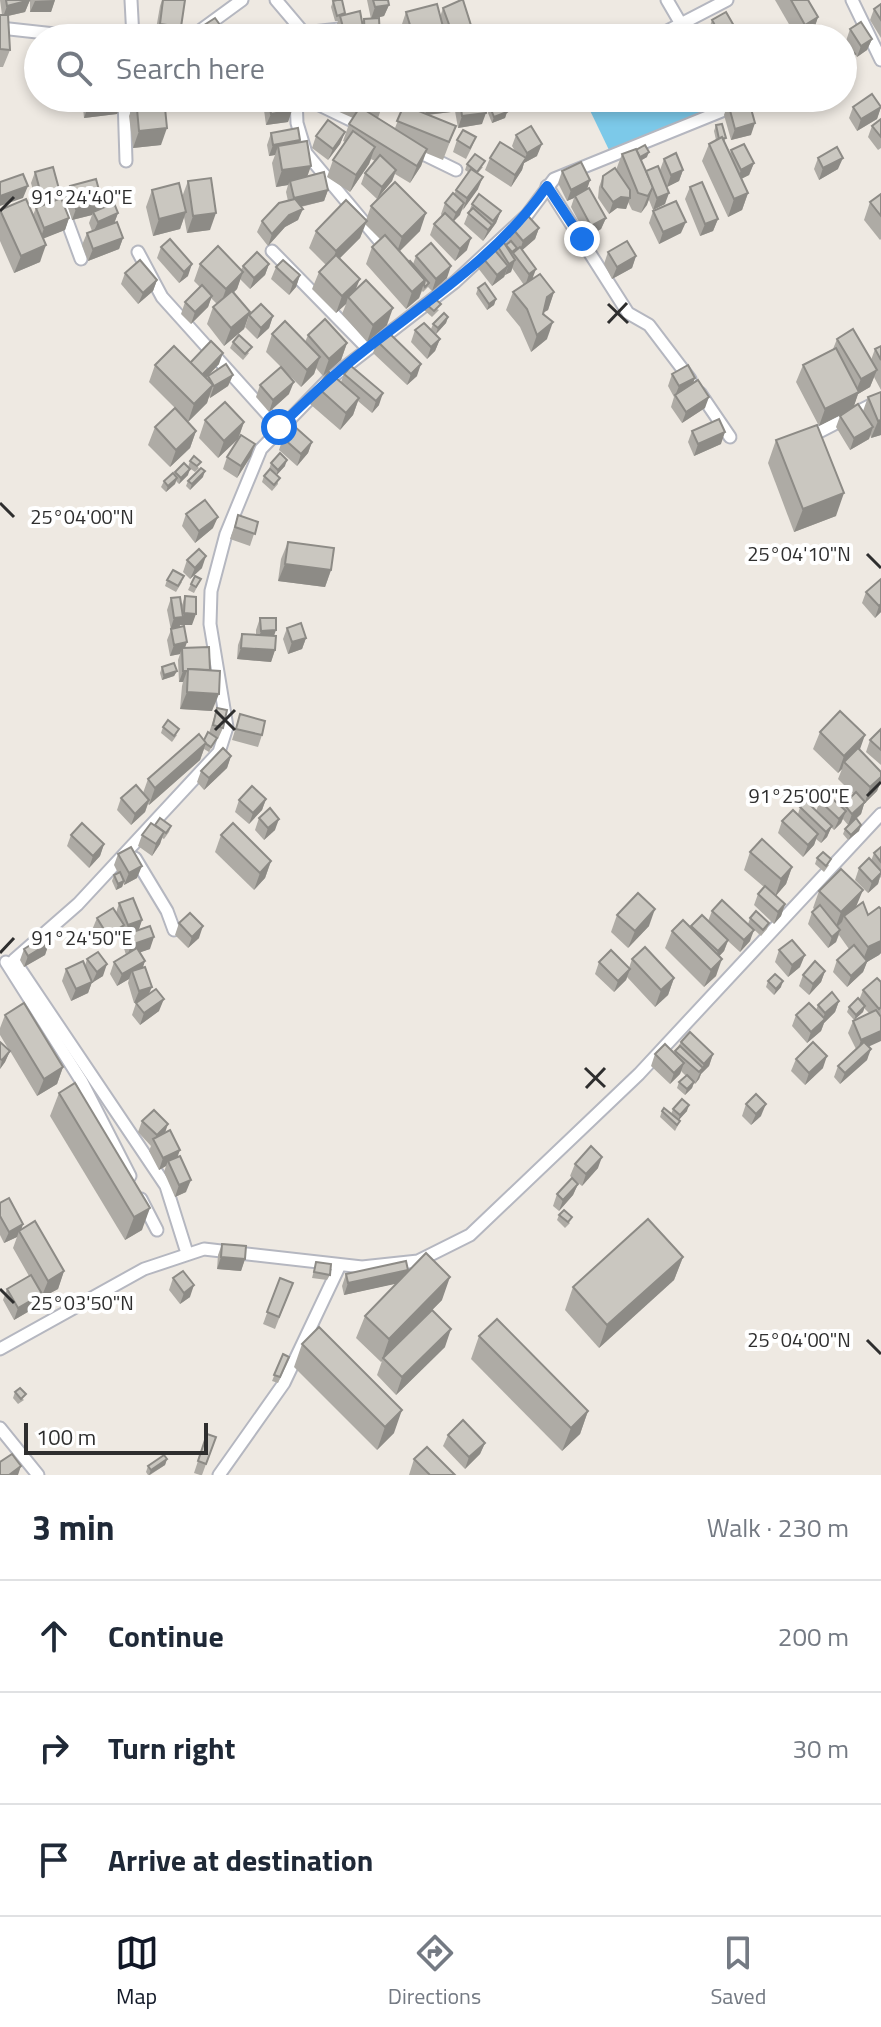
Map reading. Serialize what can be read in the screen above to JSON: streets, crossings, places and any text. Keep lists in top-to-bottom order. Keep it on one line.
{"scale_bar":"100 m","page":{"search":"Search here","scale":"100 m","heading":["3 min","Walk · 230 m"],"list":[["Continue","200 m"],["Turn right","30 m"],"Arrive at destination"],"nav":["Map","Directions","Saved"]},"coordinates":["91°24'40\"E","25°04'00\"N","25°04'10\"N","91°25'00\"E","91°24'50\"E","25°03'50\"N"]}
